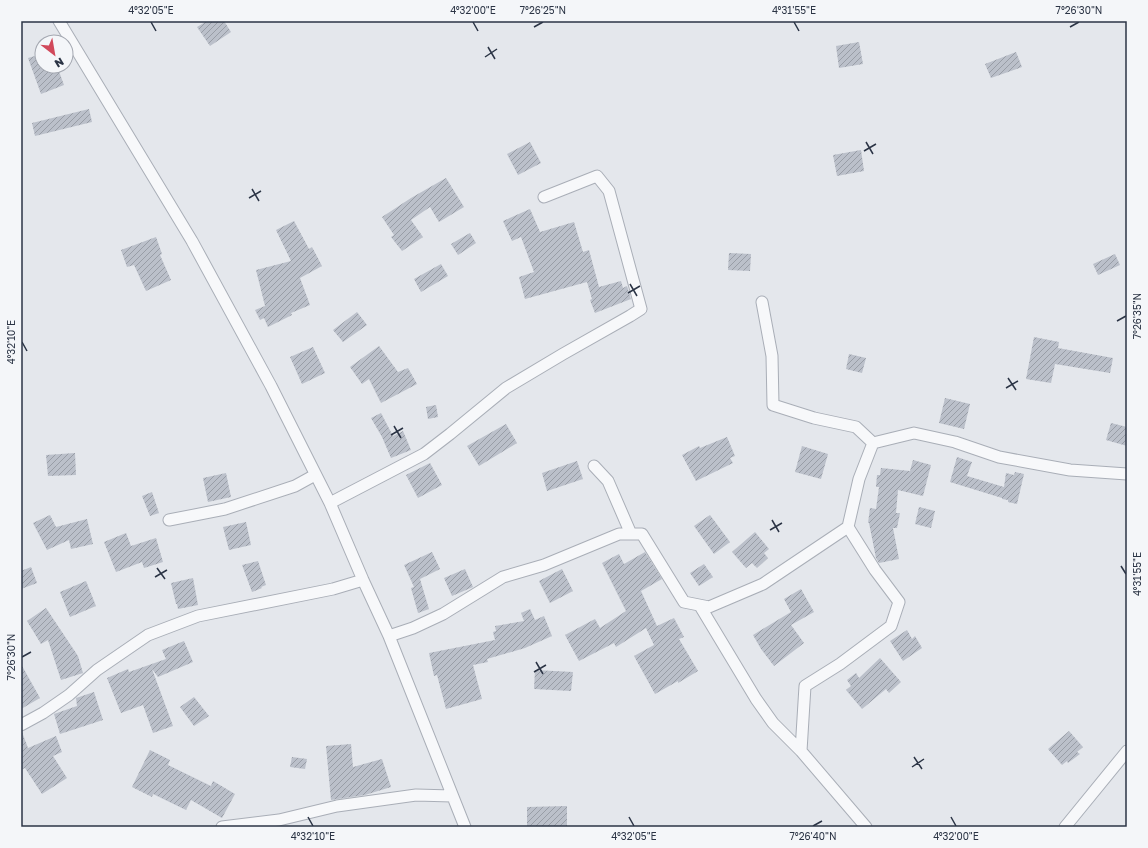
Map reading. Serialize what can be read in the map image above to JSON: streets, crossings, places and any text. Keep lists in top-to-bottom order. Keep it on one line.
{"north":"bottom right","coordinates":["4°32'05\"E","4°32'00\"E","7°26'25\"N","4°31'55\"E","7°26'30\"N","7°26'35\"N","4°32'10\"E","7°26'40\"N"]}
